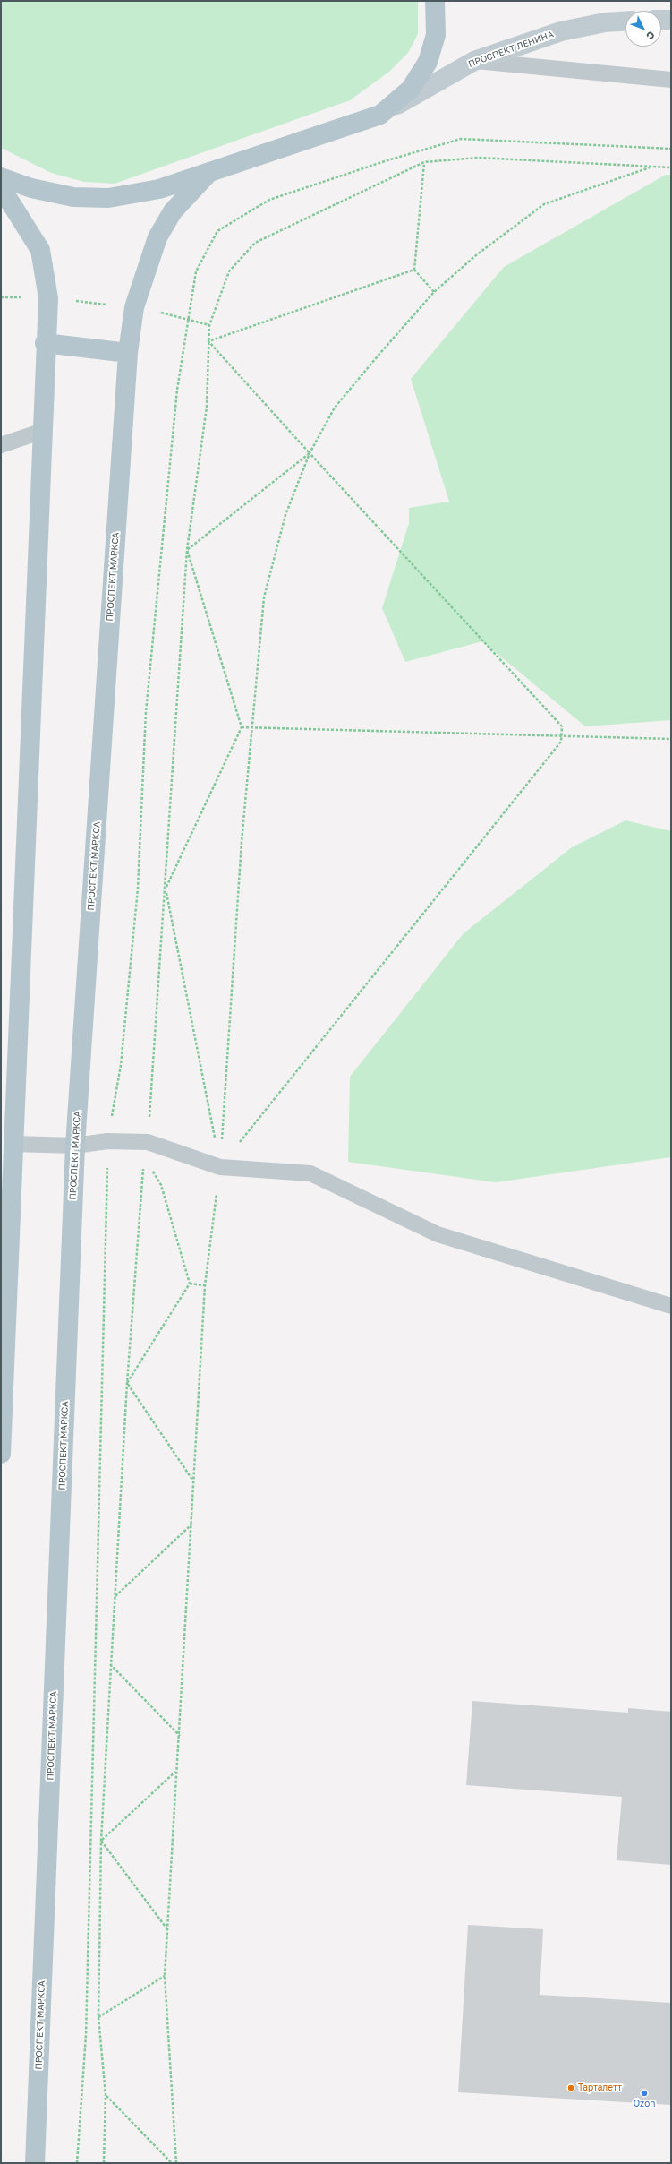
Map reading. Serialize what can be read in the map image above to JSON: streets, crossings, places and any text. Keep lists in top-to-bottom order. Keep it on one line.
{"streets":{"main road":["ПРОСПЕКТ ЛЕНИНА","ПРОСПЕКТ МАРКСА"]},"places":["Тарталетт","Ozon"],"north":"bottom right"}
